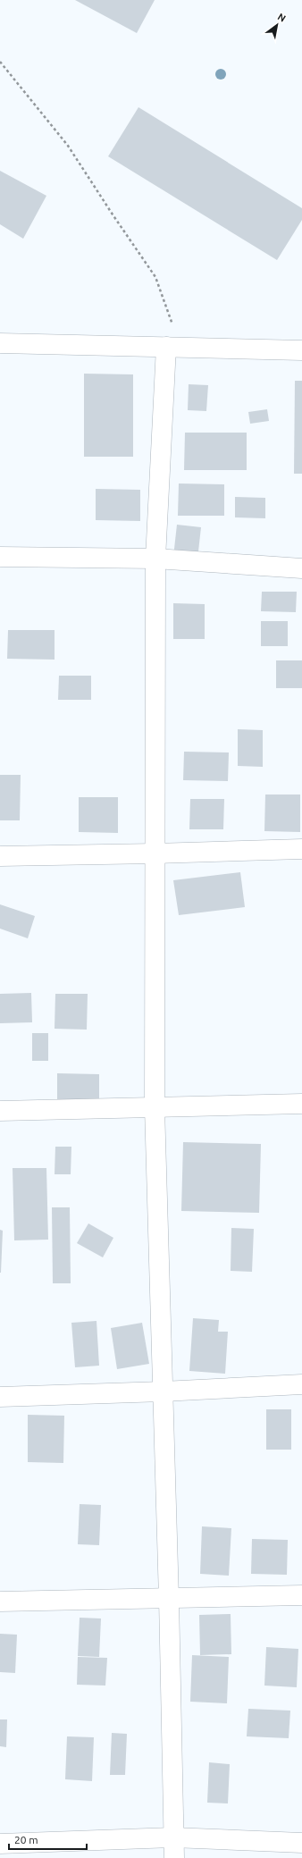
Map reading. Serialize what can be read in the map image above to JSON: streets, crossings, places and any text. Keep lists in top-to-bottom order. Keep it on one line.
{"scale_bar":"20 m","north":"top right"}
